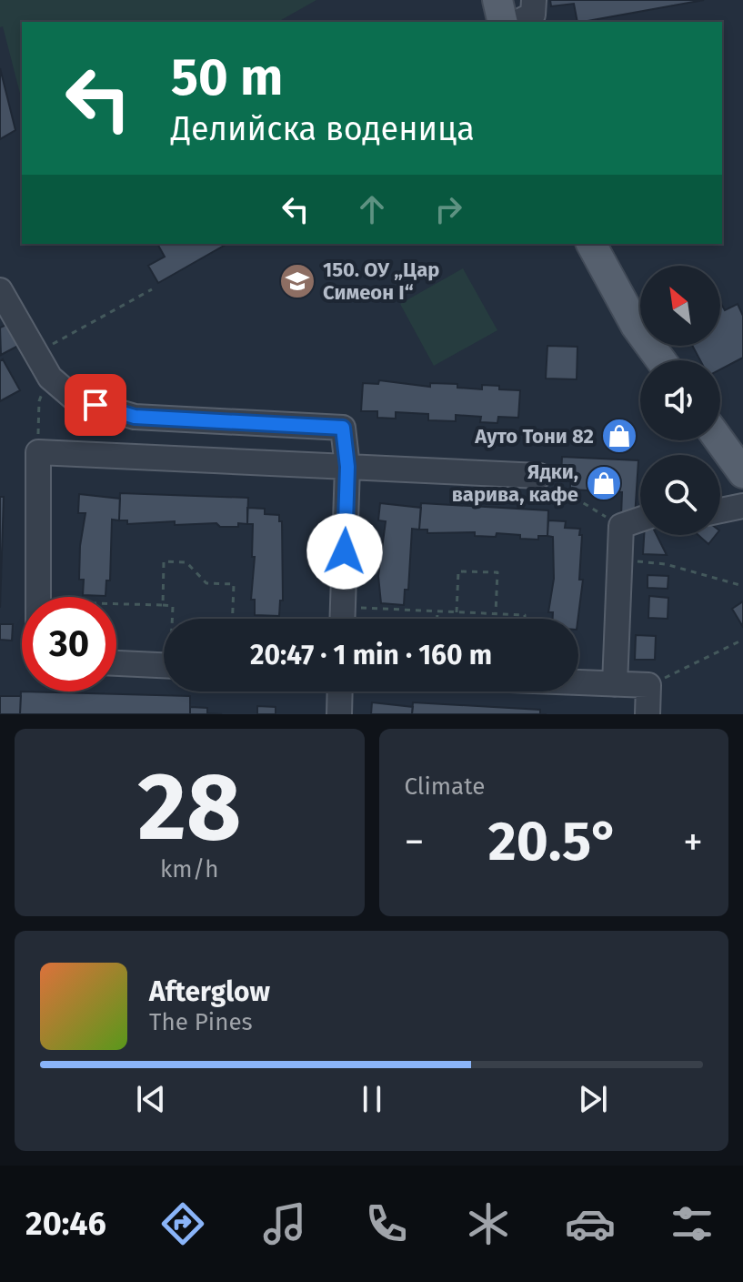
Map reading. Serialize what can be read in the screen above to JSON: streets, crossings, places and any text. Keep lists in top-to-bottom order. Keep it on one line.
{"places":{"school or university":["150. ОУ „Цар Симеон I“"],"shop":["Ауто Тони 82","Ядки, варива, кафе"]},"north":"top left","page":{"turn":["50 m","Делийска воденица"],"limit":"30","trip":"20:47 · 1 min · 160 m","tile":[["28","km/h"],"Climate"],"heat":["−","20.5°","+"],"song":["Afterglow","The Pines"],"tabs":"20:46"}}
